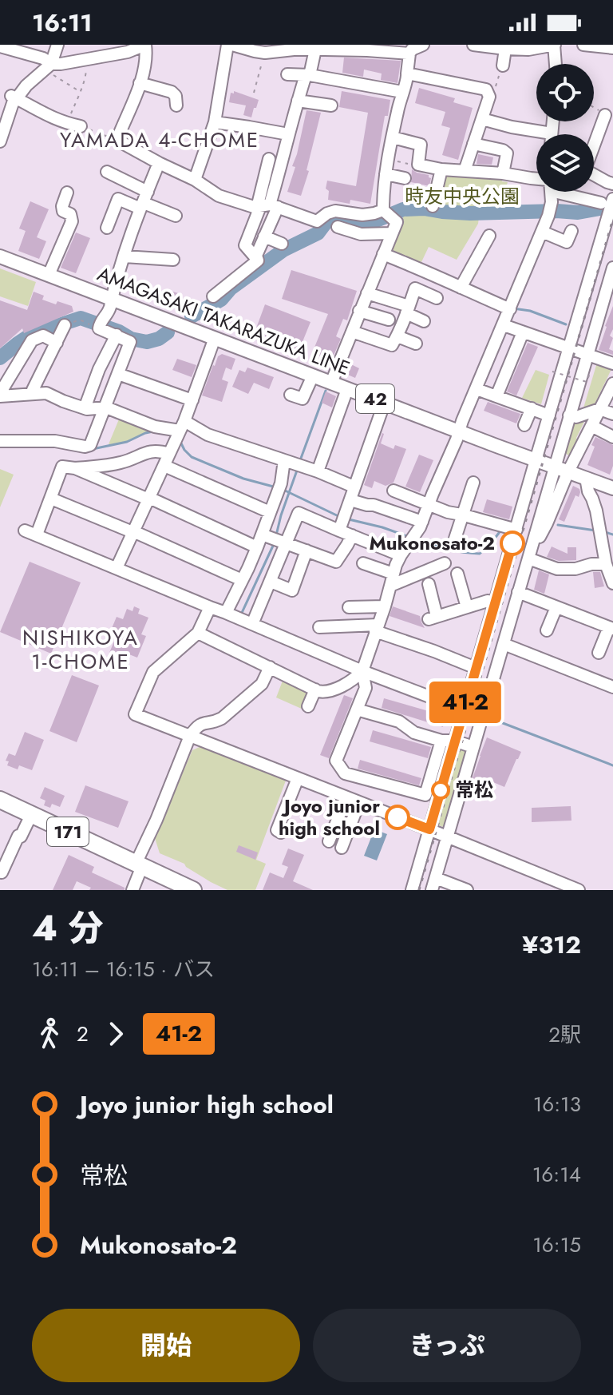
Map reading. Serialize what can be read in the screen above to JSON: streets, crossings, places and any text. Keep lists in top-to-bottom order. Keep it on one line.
{"streets":{"highway":["171"],"main road":["AMAGASAKI TAKARAZUKA LINE","42"]},"districts":["YAMADA 4-CHOME","NISHIKOYA 1-CHOME"],"parks":["時友中央公園"],"places":["Mukonosato-2","常松","Joyo junior high school"],"lines":["bus line 41-2"],"page":{"status":"16:11","on_map":"41-2","heading":["4 分","16:11 – 16:15 · バス","¥312"],"legs":["2","41-2","2駅"],"list":[{"name":"Joyo junior high school","value":"16:13"},{"name":"常松","value":"16:14"},{"name":"Mukonosato-2","value":"16:15"}],"buttons":["開始","きっぷ"]}}
